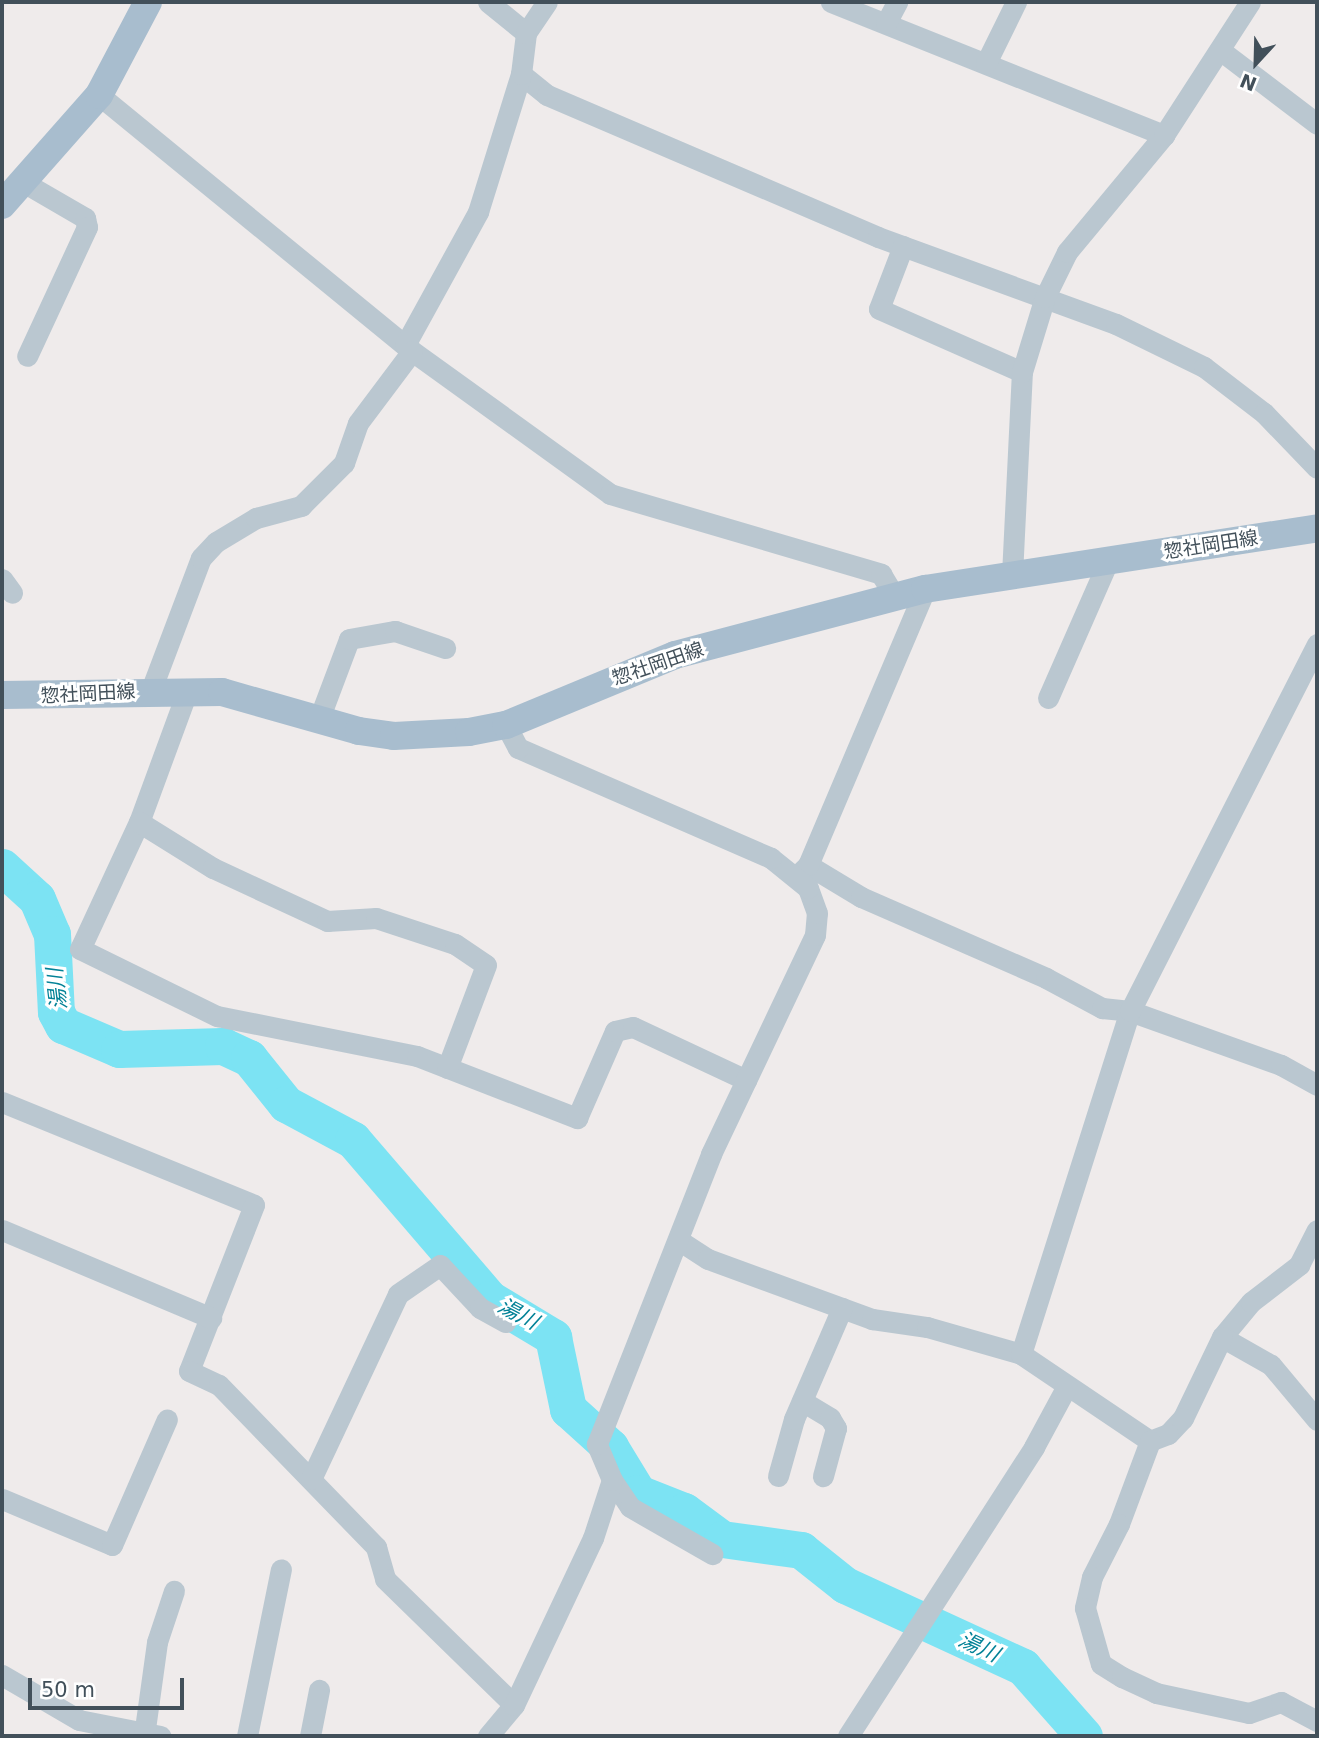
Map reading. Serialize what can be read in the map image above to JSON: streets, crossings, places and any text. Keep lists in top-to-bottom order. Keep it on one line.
{"streets":{"main road":["惣社岡田線"]},"water":["湯川"],"scale_bar":"50 m","north":"bottom"}
